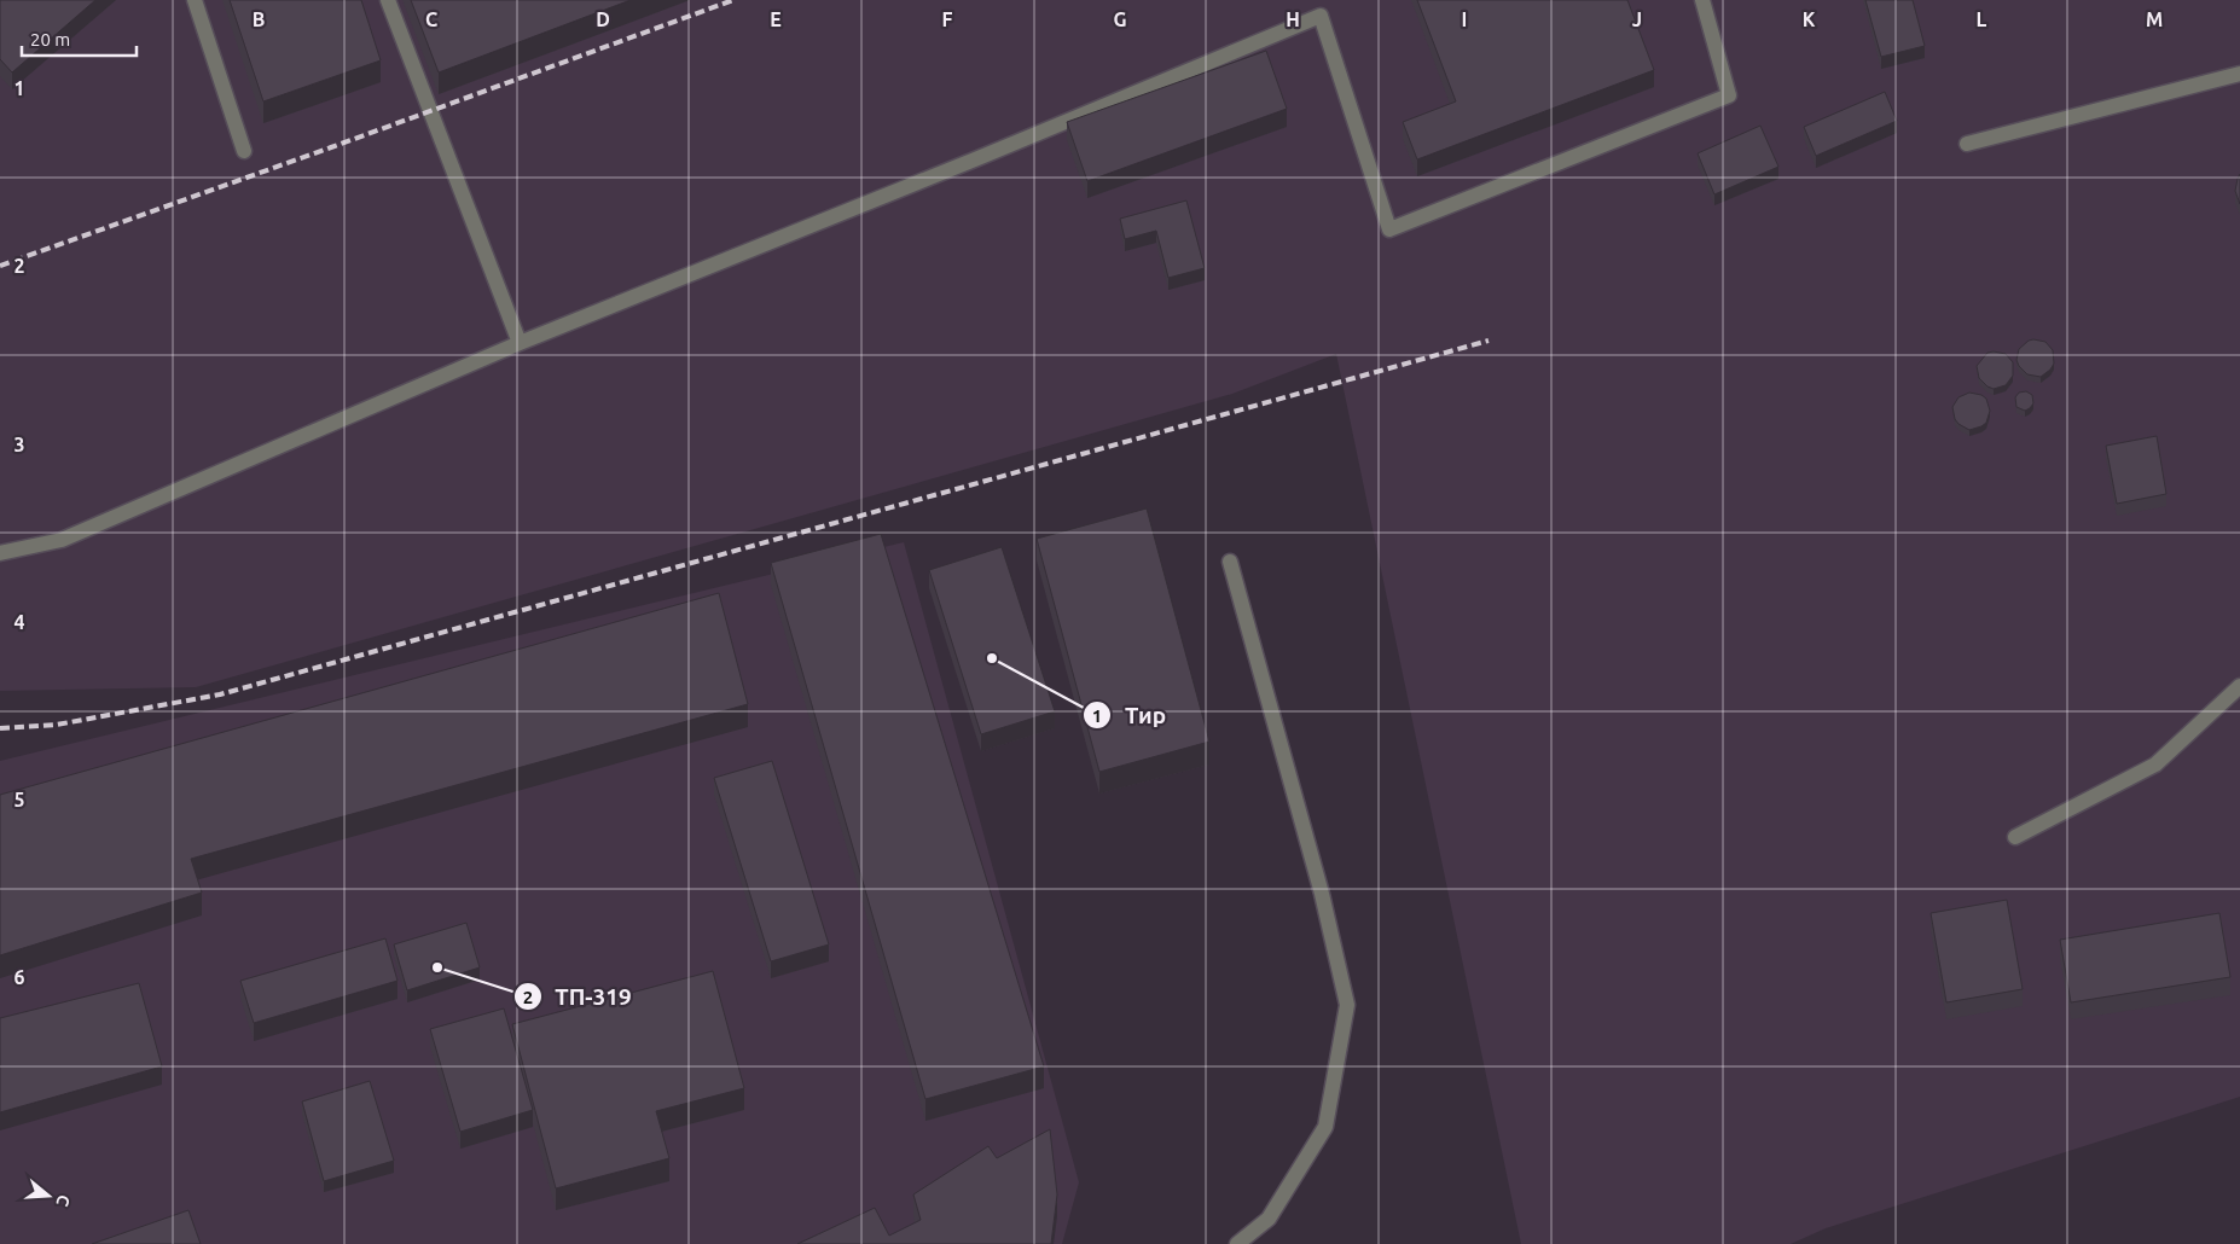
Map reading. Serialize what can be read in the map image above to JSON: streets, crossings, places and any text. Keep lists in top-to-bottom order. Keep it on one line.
{"places":["Тир","ТП-319"],"scale_bar":"20 m","north":"right","grid":{"columns":["B","C","D","E","F","G","H","I","J","K","L","M"],"rows":["1","2","3","4","5","6"]}}
